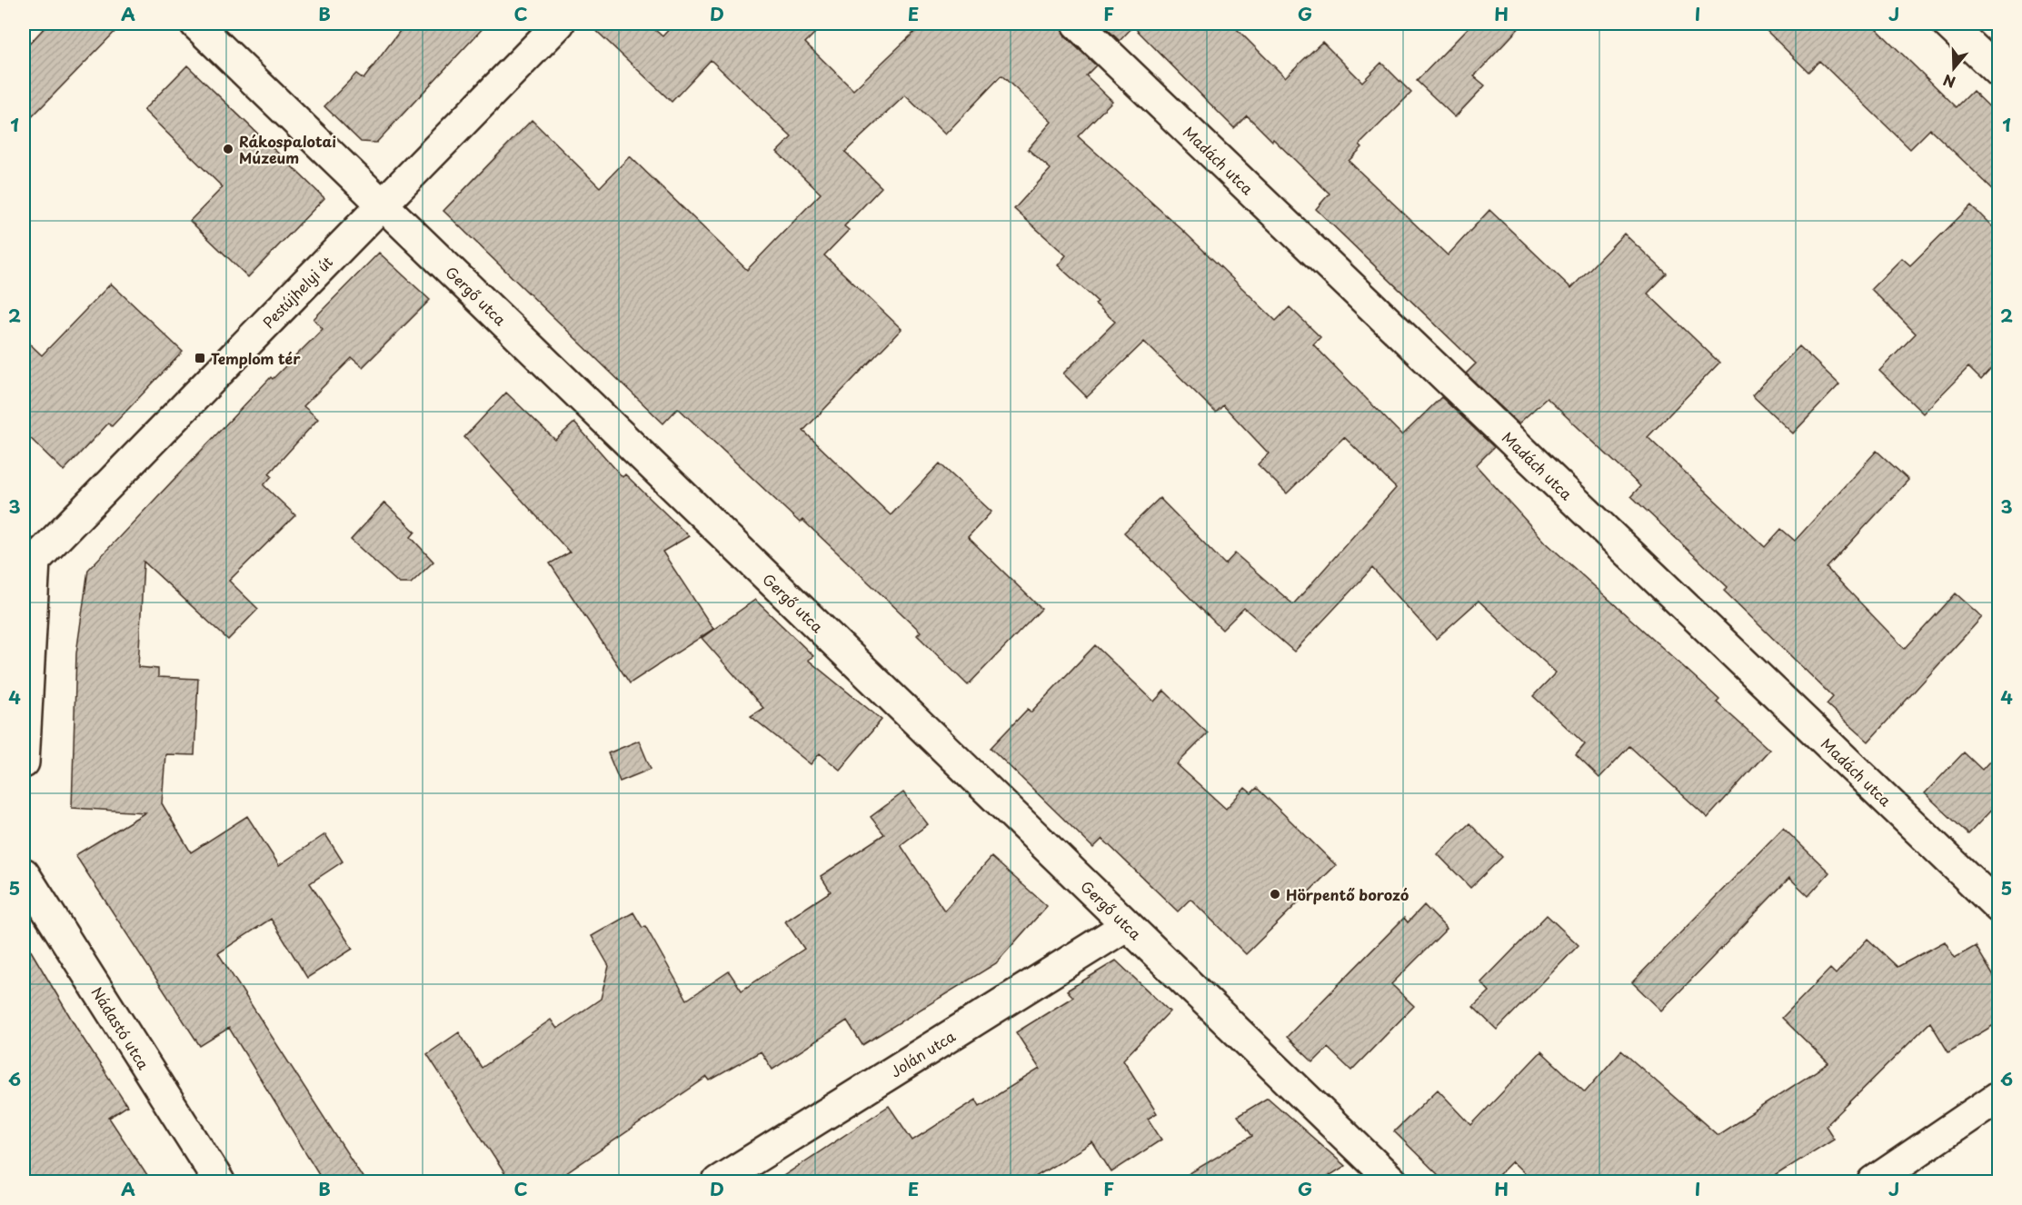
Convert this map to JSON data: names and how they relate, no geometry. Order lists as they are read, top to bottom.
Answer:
{
  "streets": {
    "street": [
      "Madách utca",
      "Pestújhelyi út",
      "Gergő utca",
      "Nádastó utca",
      "Jolán utca"
    ]
  },
  "crossings": [
    ["Pestújhelyi út", "Gergő utca"],
    ["Gergő utca", "Jolán utca"]
  ],
  "places": {
    "other": ["Rákospalotai Múzeum", "Hörpentő borozó"],
    "transit": ["Templom tér"]
  },
  "north": "bottom",
  "grid": {
    "columns": [
      "A",
      "B",
      "C",
      "D",
      "E",
      "F",
      "G",
      "H",
      "I",
      "J"
    ],
    "rows": [
      "1",
      "2",
      "3",
      "4",
      "5",
      "6"
    ]
  }
}
